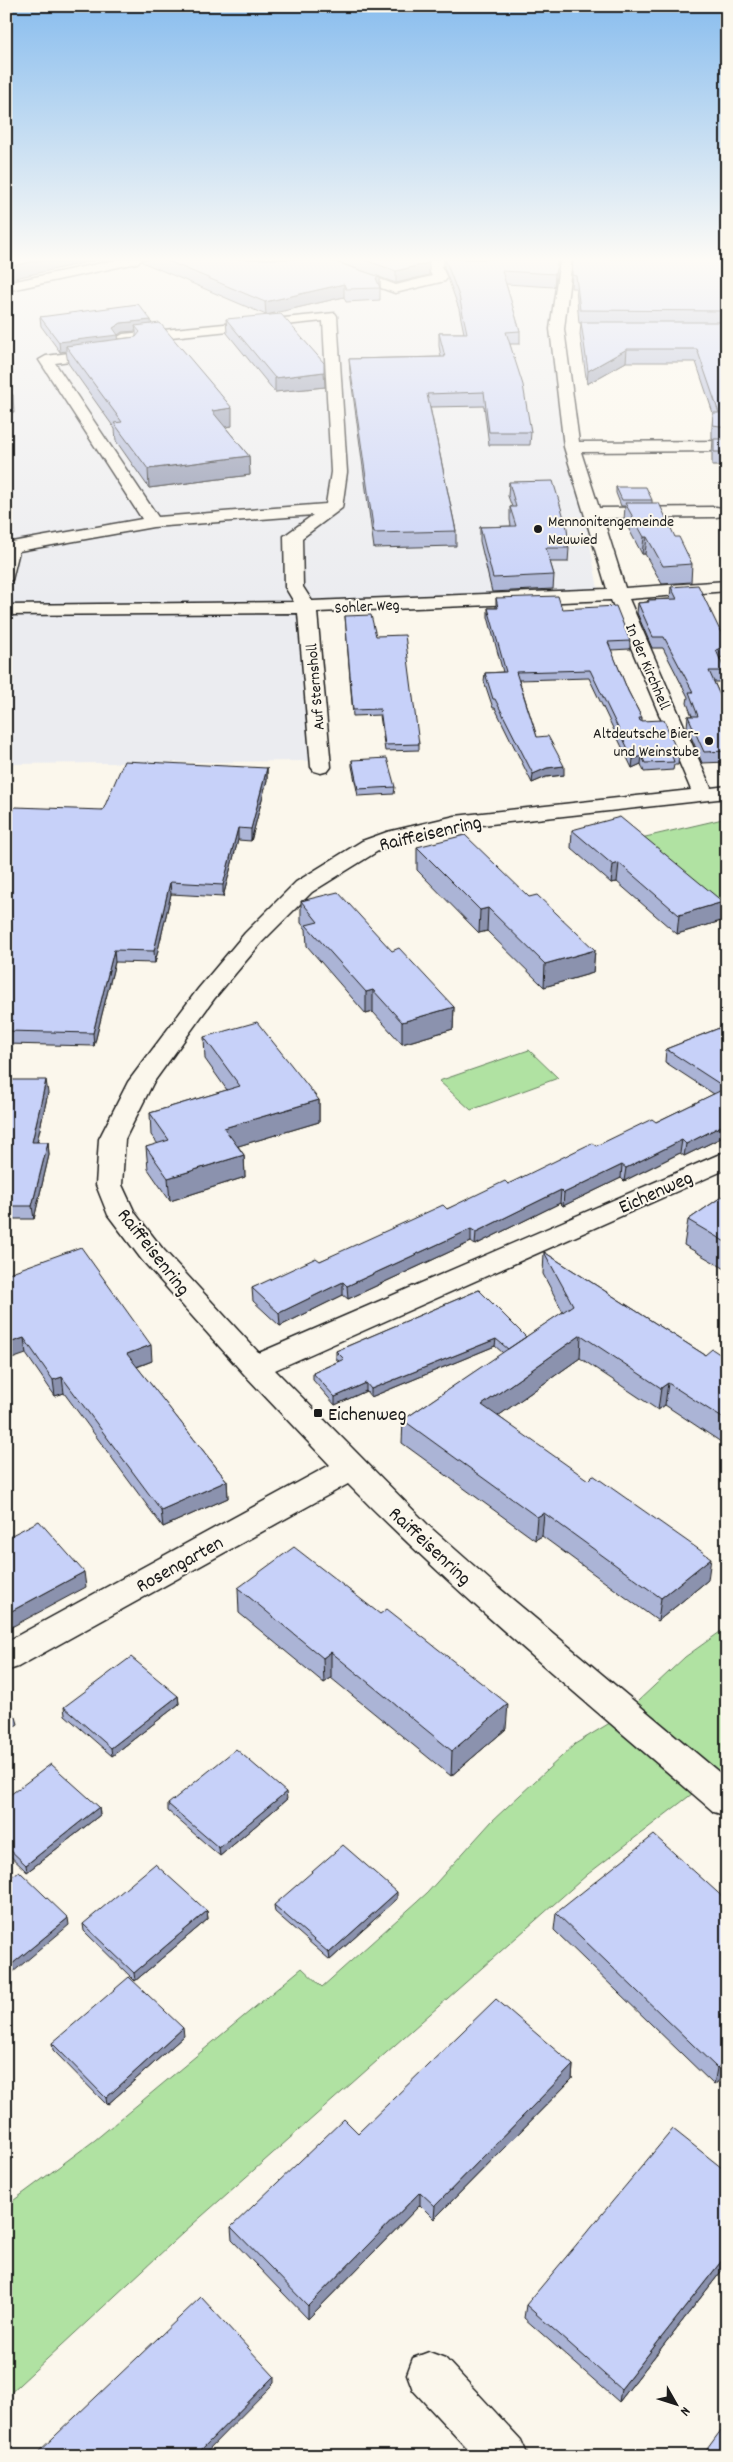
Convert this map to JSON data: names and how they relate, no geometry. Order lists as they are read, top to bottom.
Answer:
{
  "streets": {
    "street": [
      "Sohler Weg",
      "In der Kirchhell",
      "Auf Sternsholl",
      "Raiffeisenring",
      "Eichenweg",
      "Rosengarten"
    ]
  },
  "crossings": [
    ["Sohler Weg", "In der Kirchhell"],
    ["Sohler Weg", "Auf Sternsholl"],
    ["In der Kirchhell", "Raiffeisenring"],
    ["Raiffeisenring", "Eichenweg"],
    ["Raiffeisenring", "Rosengarten"]
  ],
  "places": {
    "other": ["Mennonitengemeinde Neuwied", "Altdeutsche Bier- und Weinstube"],
    "transit": ["Eichenweg"]
  },
  "north": "bottom right"
}
